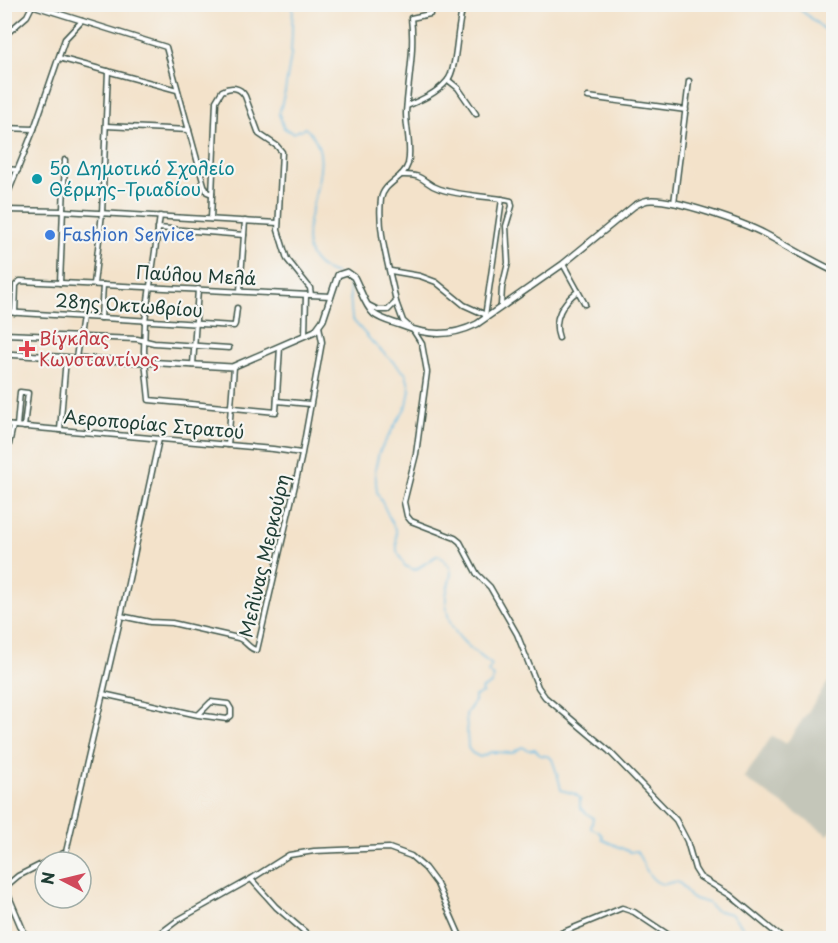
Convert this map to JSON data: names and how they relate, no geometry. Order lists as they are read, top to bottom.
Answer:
{
  "streets": {
    "street": [
      "Παύλου Μελά",
      "28ης Οκτωβρίου",
      "Αεροπορίας Στρατού",
      "Μελίνας Μερκούρη"
    ]
  },
  "crossings": [
    ["Παύλου Μελά", "28ης Οκτωβρίου"],
    ["Αεροπορίας Στρατού", "Μελίνας Μερκούρη"]
  ],
  "places": {
    "other": ["5ο Δημοτικό Σχολείο Θέρμης–Τριαδίου", "Fashion Service"],
    "health": ["Βίγκλας Κωνσταντίνος"]
  },
  "north": "left"
}
